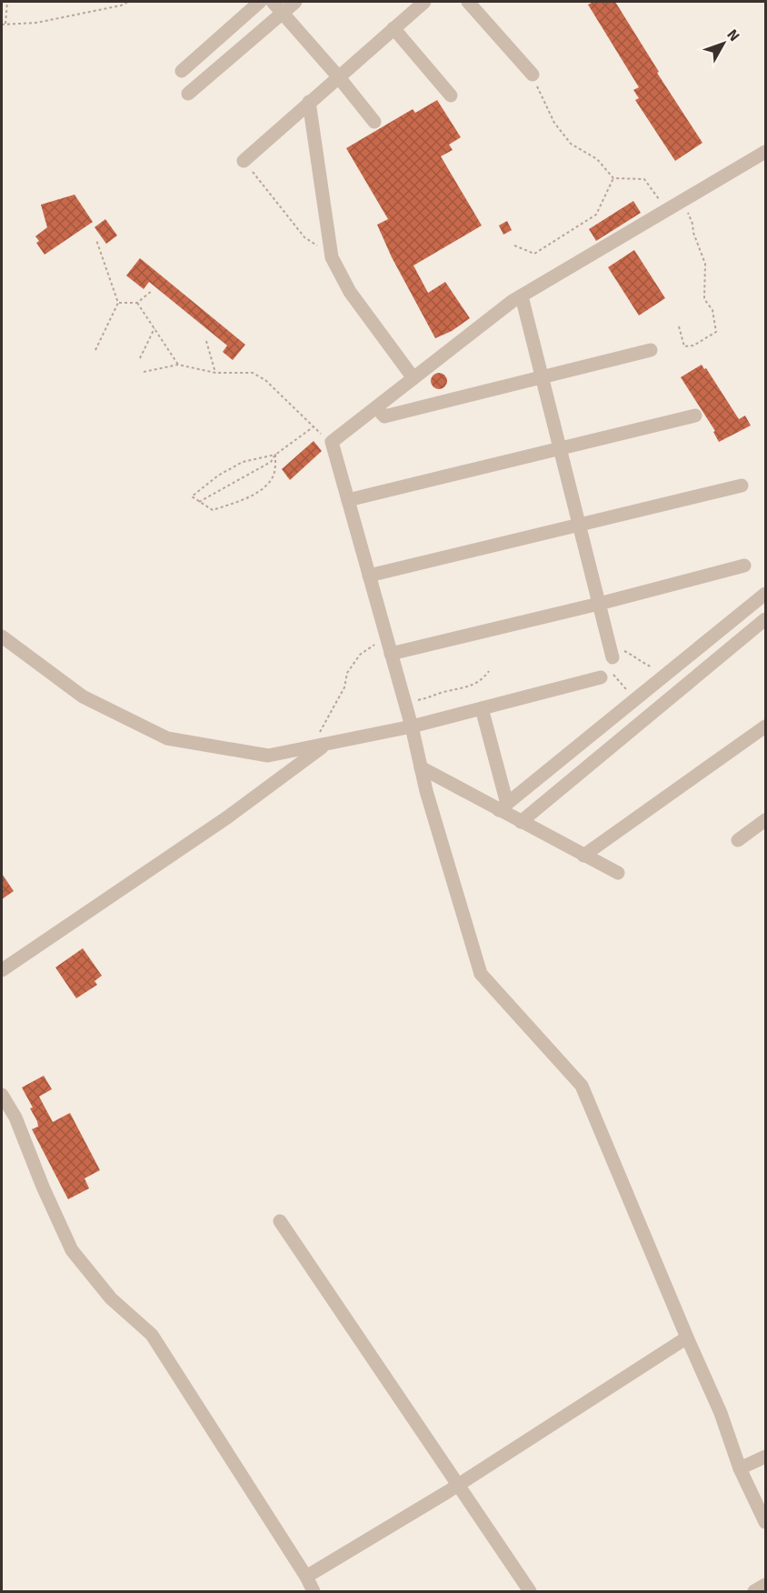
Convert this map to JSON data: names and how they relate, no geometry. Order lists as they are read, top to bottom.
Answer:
{
  "north": "top right"
}
